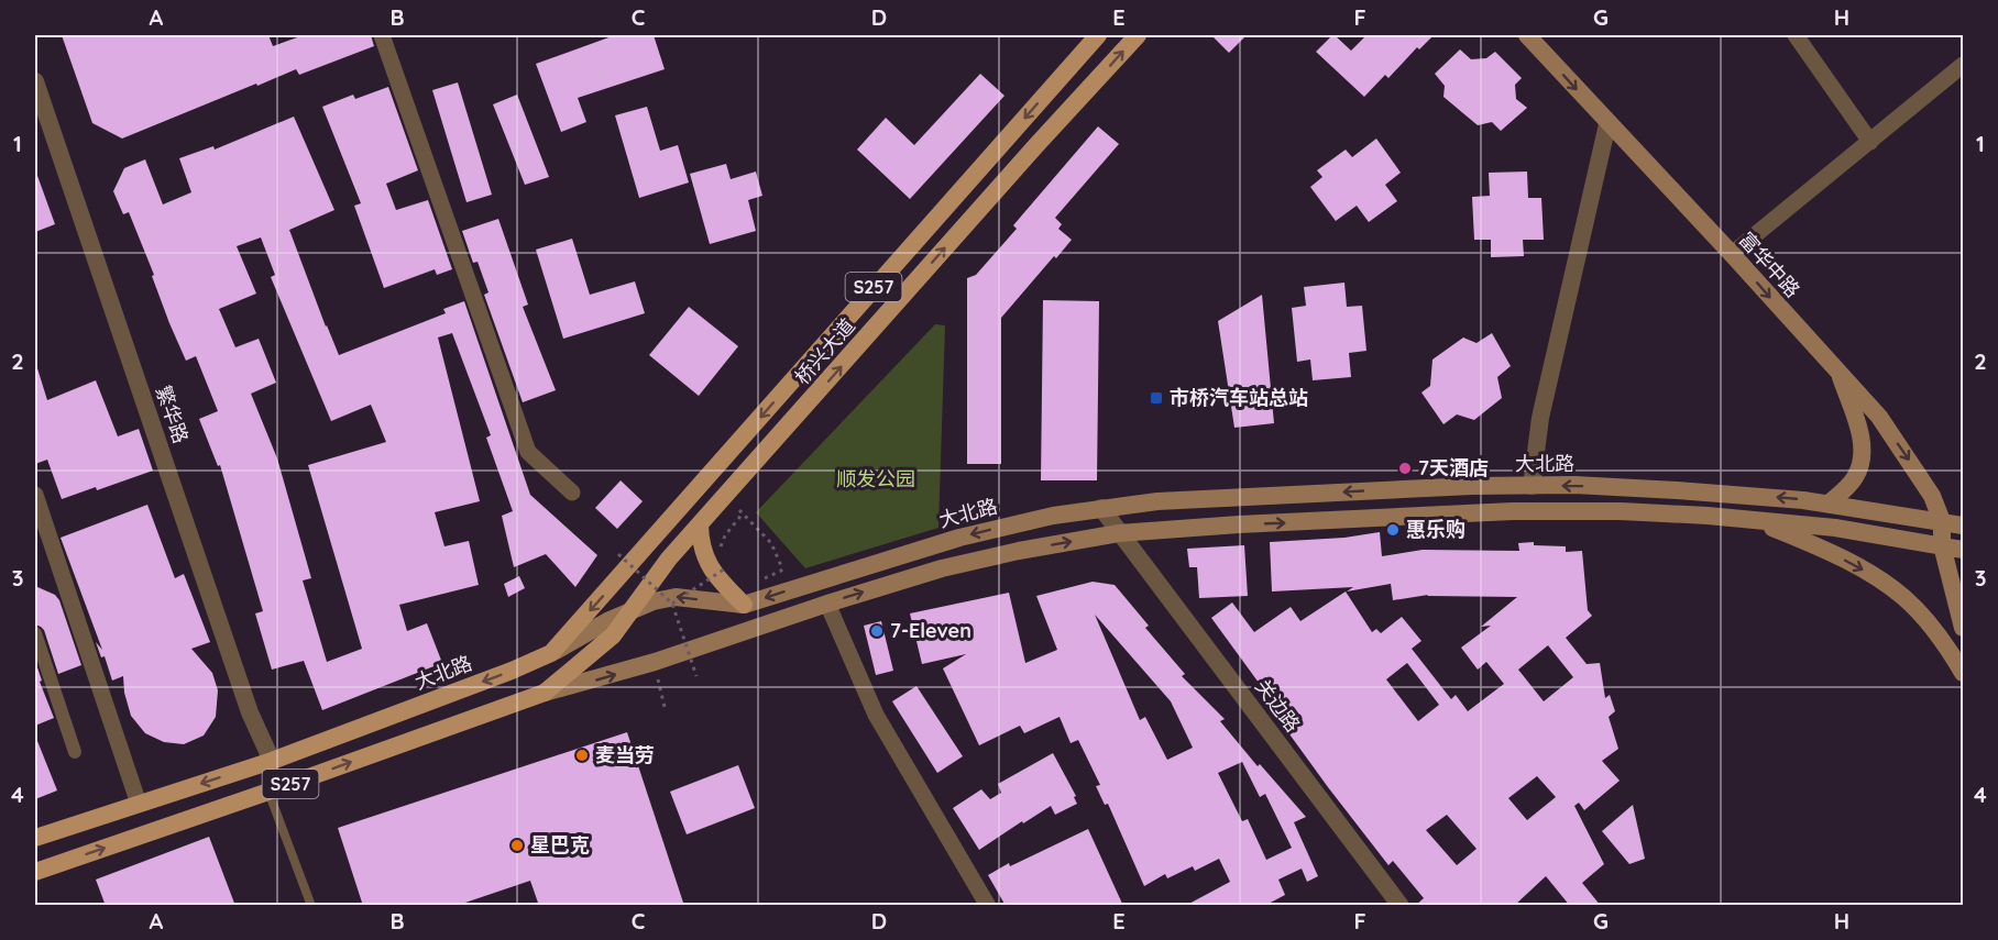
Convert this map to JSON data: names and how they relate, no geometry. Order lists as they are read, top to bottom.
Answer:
{
  "streets": {
    "main road": [
      "富华中路",
      "S257",
      "桥兴大道",
      "大北路"
    ],
    "street": ["繁华路", "关边路"]
  },
  "crossings": [
    ["富华中路", "大北路"],
    ["S257", "桥兴大道"],
    ["桥兴大道", "大北路"],
    ["繁华路", "大北路"],
    ["大北路", "关边路"]
  ],
  "one_way": ["富华中路"],
  "parks": ["顺发公园"],
  "places": {
    "transit": ["市桥汽车站总站"],
    "other": [
      "7天酒店",
      "惠乐购",
      "7-Eleven",
      "麦当劳",
      "星巴克"
    ]
  },
  "grid": {
    "columns": [
      "A",
      "B",
      "C",
      "D",
      "E",
      "F",
      "G",
      "H"
    ],
    "rows": [
      "1",
      "2",
      "3",
      "4"
    ]
  }
}
